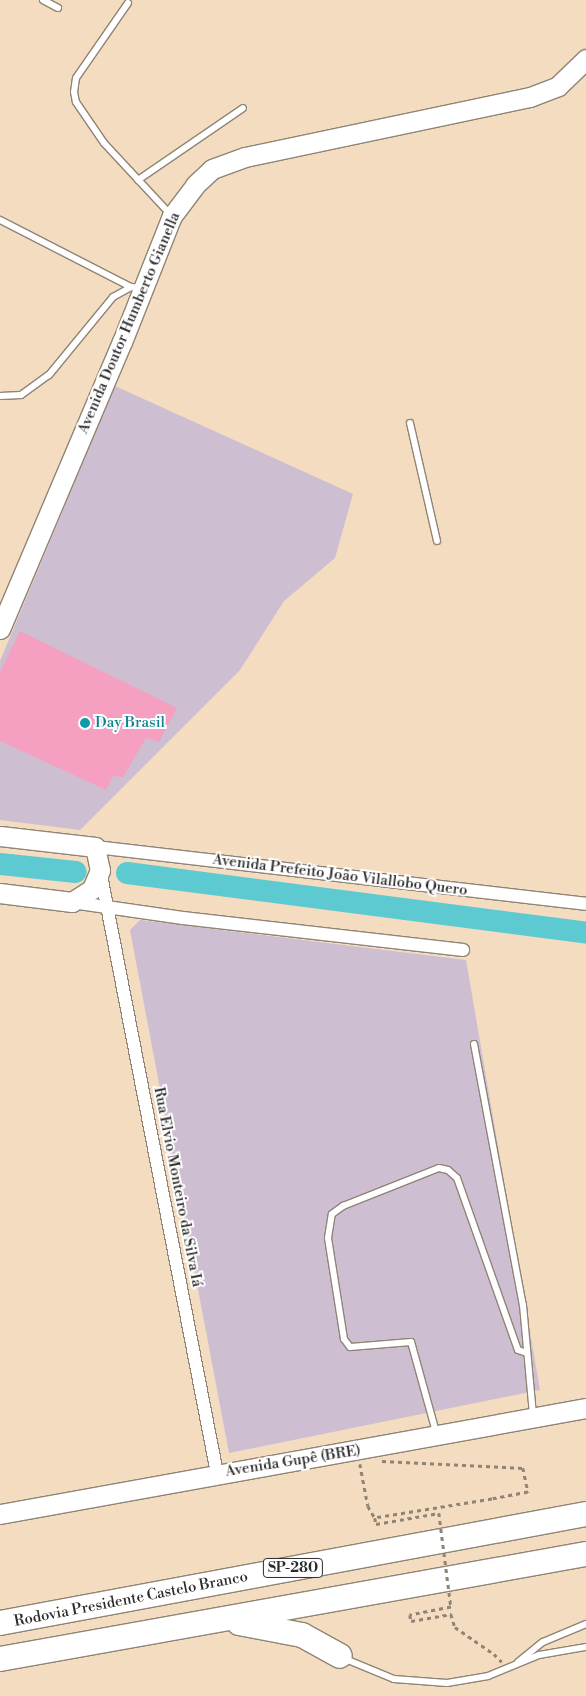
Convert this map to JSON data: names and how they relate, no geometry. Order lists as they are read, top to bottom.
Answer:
{
  "streets": {
    "highway": ["SP-280", "Rodovia Presidente Castelo Branco"],
    "main road": ["Avenida Doutor Humberto Gianella", "Avenida Prefeito João Vilallobo Quero", "Avenida Gupê (BRE)"],
    "street": ["Rua Elvio Monteiro da Silva Iá"]
  },
  "crossings": [
    ["Rua Elvio Monteiro da Silva Iá", "Avenida Gupê (BRE)"]
  ],
  "places": ["Day Brasil"]
}
